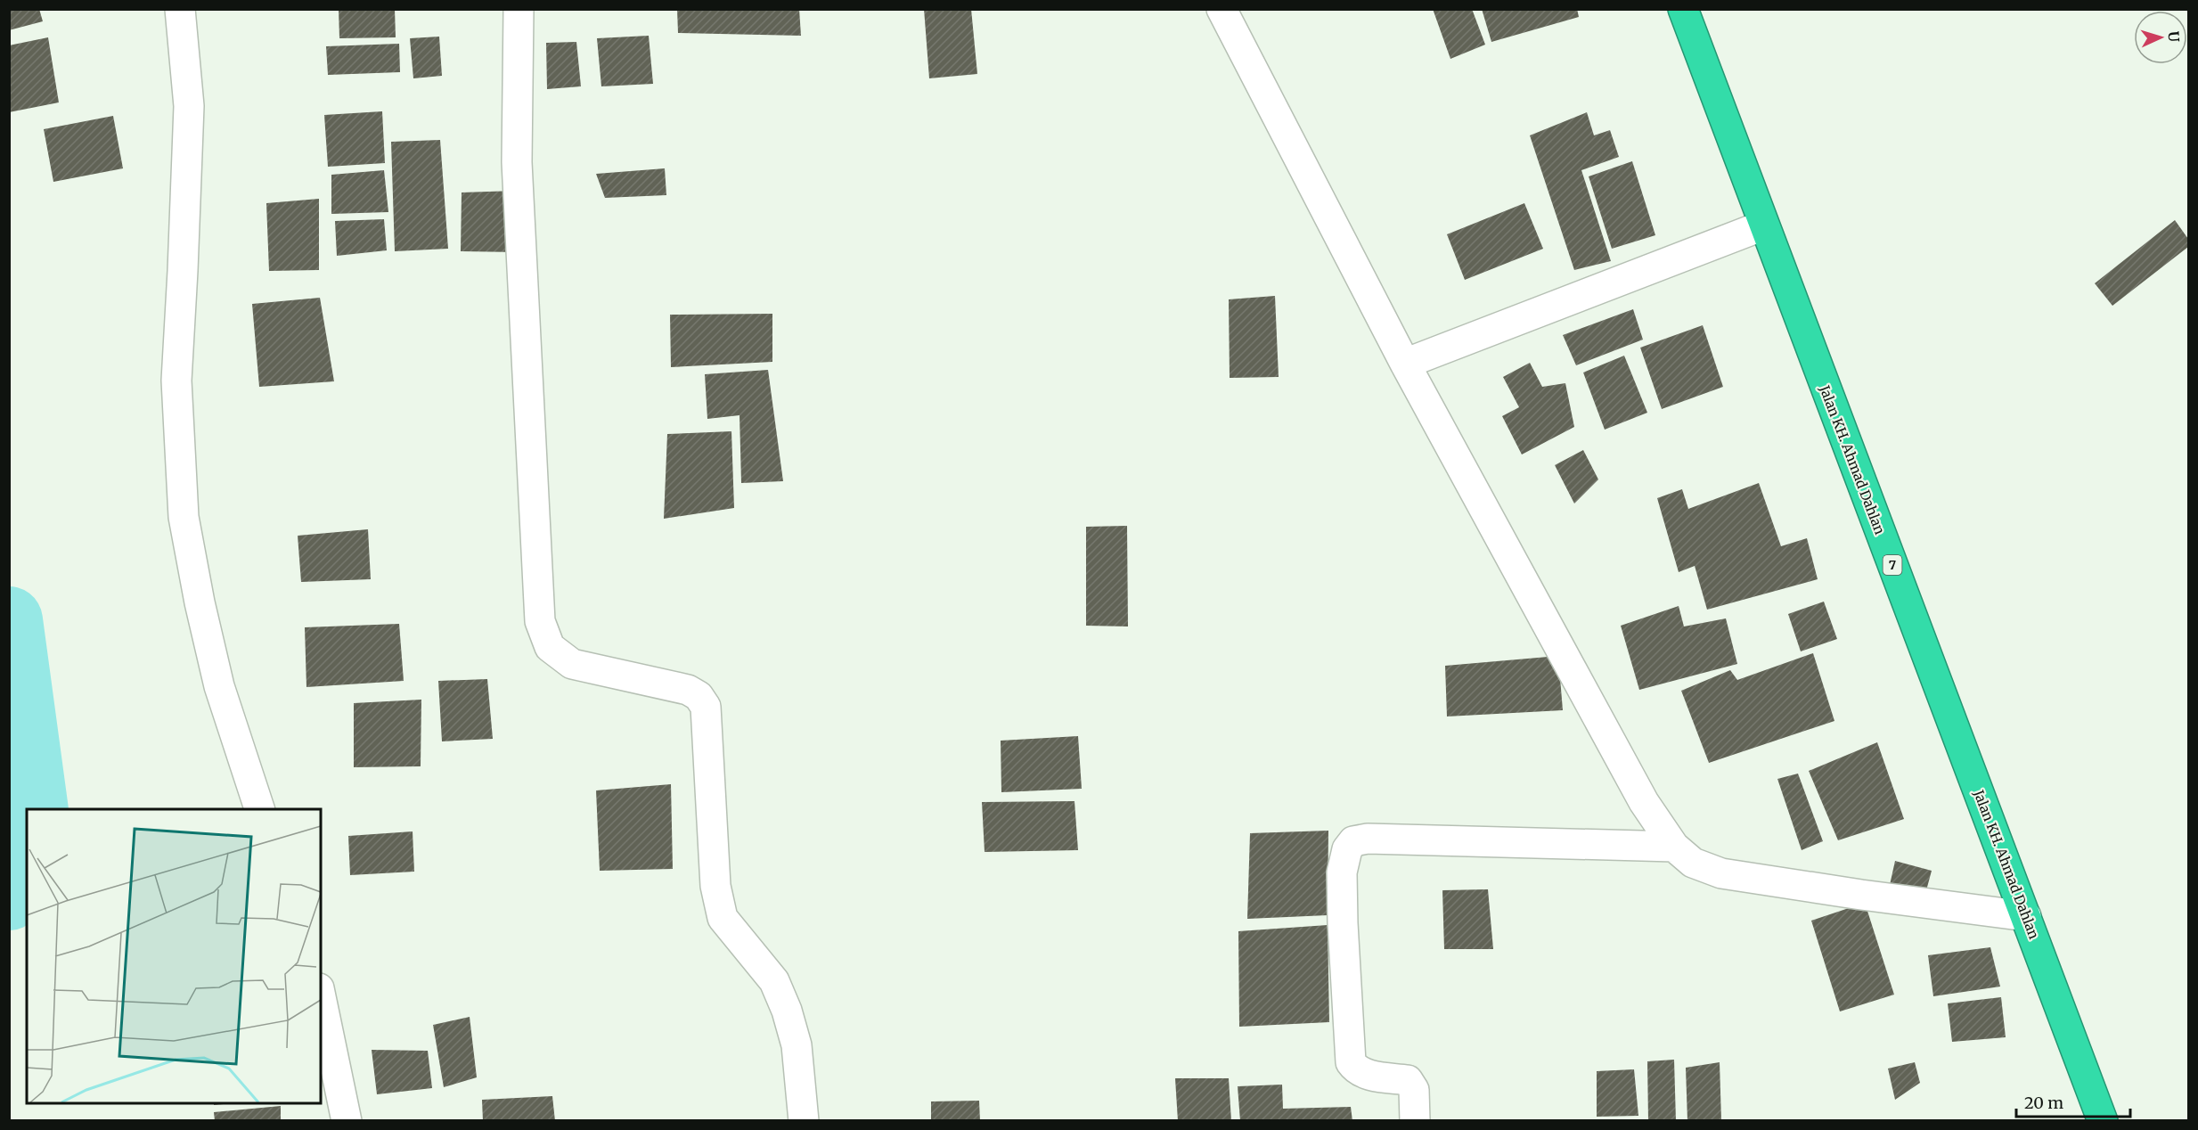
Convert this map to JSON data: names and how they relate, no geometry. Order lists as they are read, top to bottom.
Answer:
{
  "streets": {
    "highway": ["Jalan KH. Ahmad Dahlan", "7"]
  },
  "scale_bar": "20 m",
  "north": "right"
}
